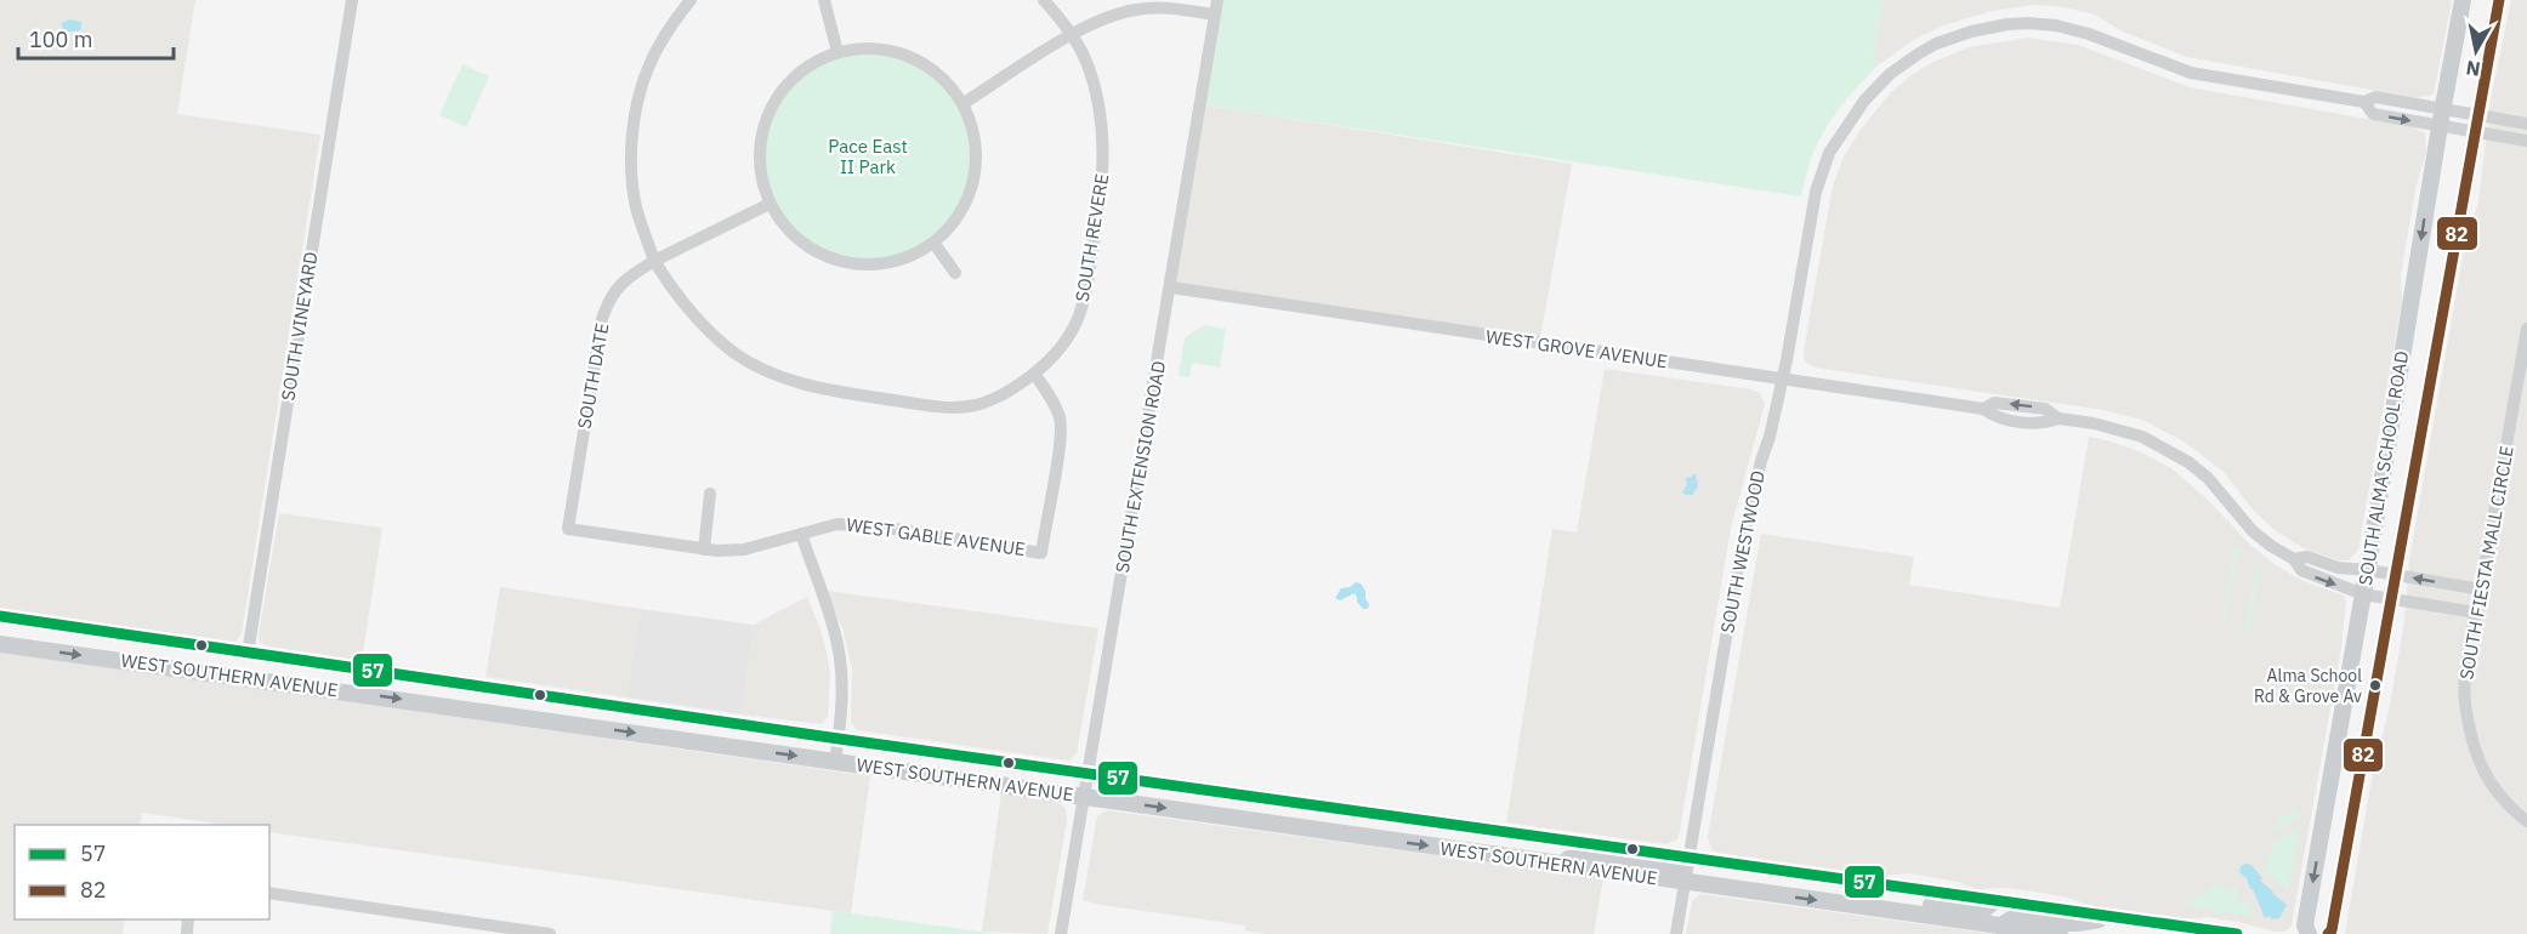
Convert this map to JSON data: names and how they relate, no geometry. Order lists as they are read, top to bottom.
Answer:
{
  "streets": {
    "main road": ["SOUTH ALMA SCHOOL ROAD", "WEST SOUTHERN AVENUE"],
    "street": [
      "SOUTH REVERE",
      "SOUTH VINEYARD",
      "WEST GROVE AVENUE",
      "SOUTH DATE",
      "SOUTH EXTENSION ROAD",
      "WEST GABLE AVENUE",
      "SOUTH WESTWOOD",
      "SOUTH FIESTA MALL CIRCLE"
    ]
  },
  "crossings": [
    ["SOUTH REVERE", "SOUTH DATE"],
    ["SOUTH REVERE", "WEST GABLE AVENUE"],
    ["SOUTH VINEYARD", "WEST SOUTHERN AVENUE"],
    ["WEST GROVE AVENUE", "SOUTH EXTENSION ROAD"],
    ["WEST GROVE AVENUE", "SOUTH ALMA SCHOOL ROAD"],
    ["WEST GROVE AVENUE", "SOUTH WESTWOOD"],
    ["WEST GROVE AVENUE", "SOUTH FIESTA MALL CIRCLE"],
    ["SOUTH DATE", "WEST GABLE AVENUE"],
    ["SOUTH EXTENSION ROAD", "WEST SOUTHERN AVENUE"],
    ["SOUTH WESTWOOD", "WEST SOUTHERN AVENUE"]
  ],
  "parks": ["Pace East II Park"],
  "places": ["Alma School Rd & Grove Av"],
  "lines": ["transit line 82", "transit line 57"],
  "legend": ["57", "82"],
  "scale_bar": "100 m",
  "north": "bottom"
}
